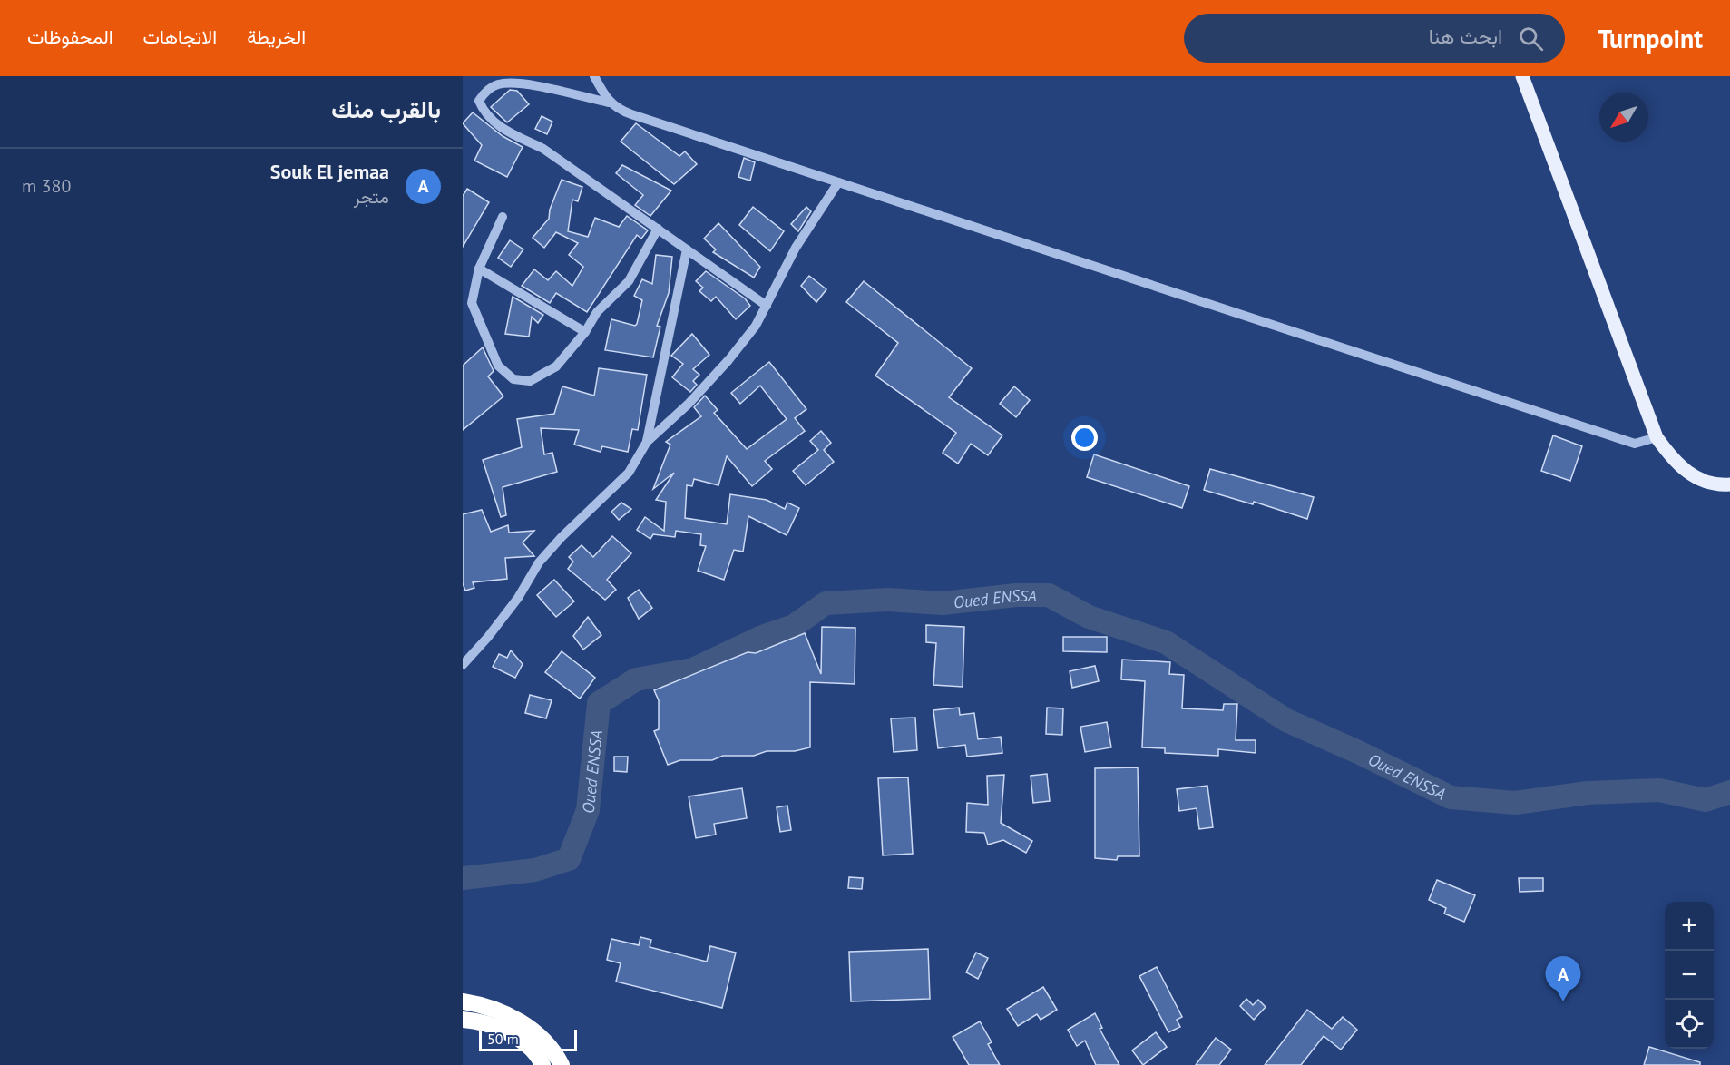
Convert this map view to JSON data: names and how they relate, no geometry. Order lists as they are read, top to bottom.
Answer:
{
  "water": ["Oued ENSSA"],
  "scale_bar": "50 m",
  "north": "bottom left",
  "page": {
    "header": "Turnpoint",
    "search": "ابحث هنا",
    "nav": ["الخريطة", "الاتجاهات", "المحفوظات"],
    "heading": "بالقرب منك",
    "list": [
      {
        "mark": "A",
        "name": "Souk El jemaa",
        "note": "متجر",
        "value": "380 m"
      }
    ],
    "map_buttons": ["+", "−"],
    "pins": "A",
    "scale": "50 m"
  }
}
